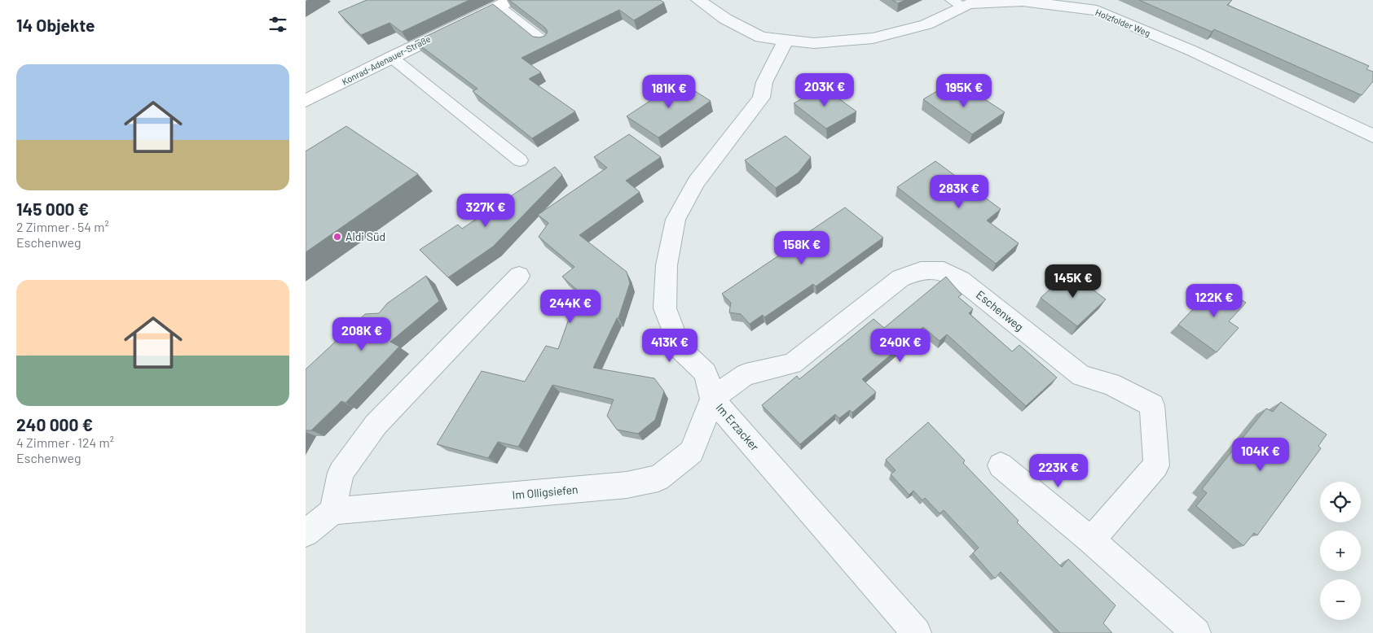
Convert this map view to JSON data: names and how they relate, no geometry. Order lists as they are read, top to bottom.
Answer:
{
  "streets": {
    "main road": ["Konrad-Adenauer-Straße"],
    "street": [
      "Holzfolder Weg",
      "Eschenweg",
      "Im Erzacker",
      "Im Olligsiefen"
    ]
  },
  "crossings": [
    ["Holzfolder Weg", "Im Erzacker"],
    ["Eschenweg", "Im Erzacker"],
    ["Eschenweg", "Im Olligsiefen"],
    ["Im Erzacker", "Im Olligsiefen"]
  ],
  "places": ["Aldi Süd"],
  "page": {
    "heading": "14 Objekte",
    "list": [
      {
        "name": "145 000 €",
        "note": "2 Zimmer · 54 m² · Eschenweg"
      },
      {
        "name": "240 000 €",
        "note": "4 Zimmer · 124 m² · Eschenweg"
      }
    ],
    "price": [
      "203K €",
      "195K €",
      "181K €",
      "283K €",
      "327K €",
      "158K €",
      "145K €",
      "122K €",
      "244K €",
      "208K €",
      "413K €",
      "240K €",
      "104K €",
      "223K €"
    ],
    "map_buttons": ["+", "−"]
  }
}
